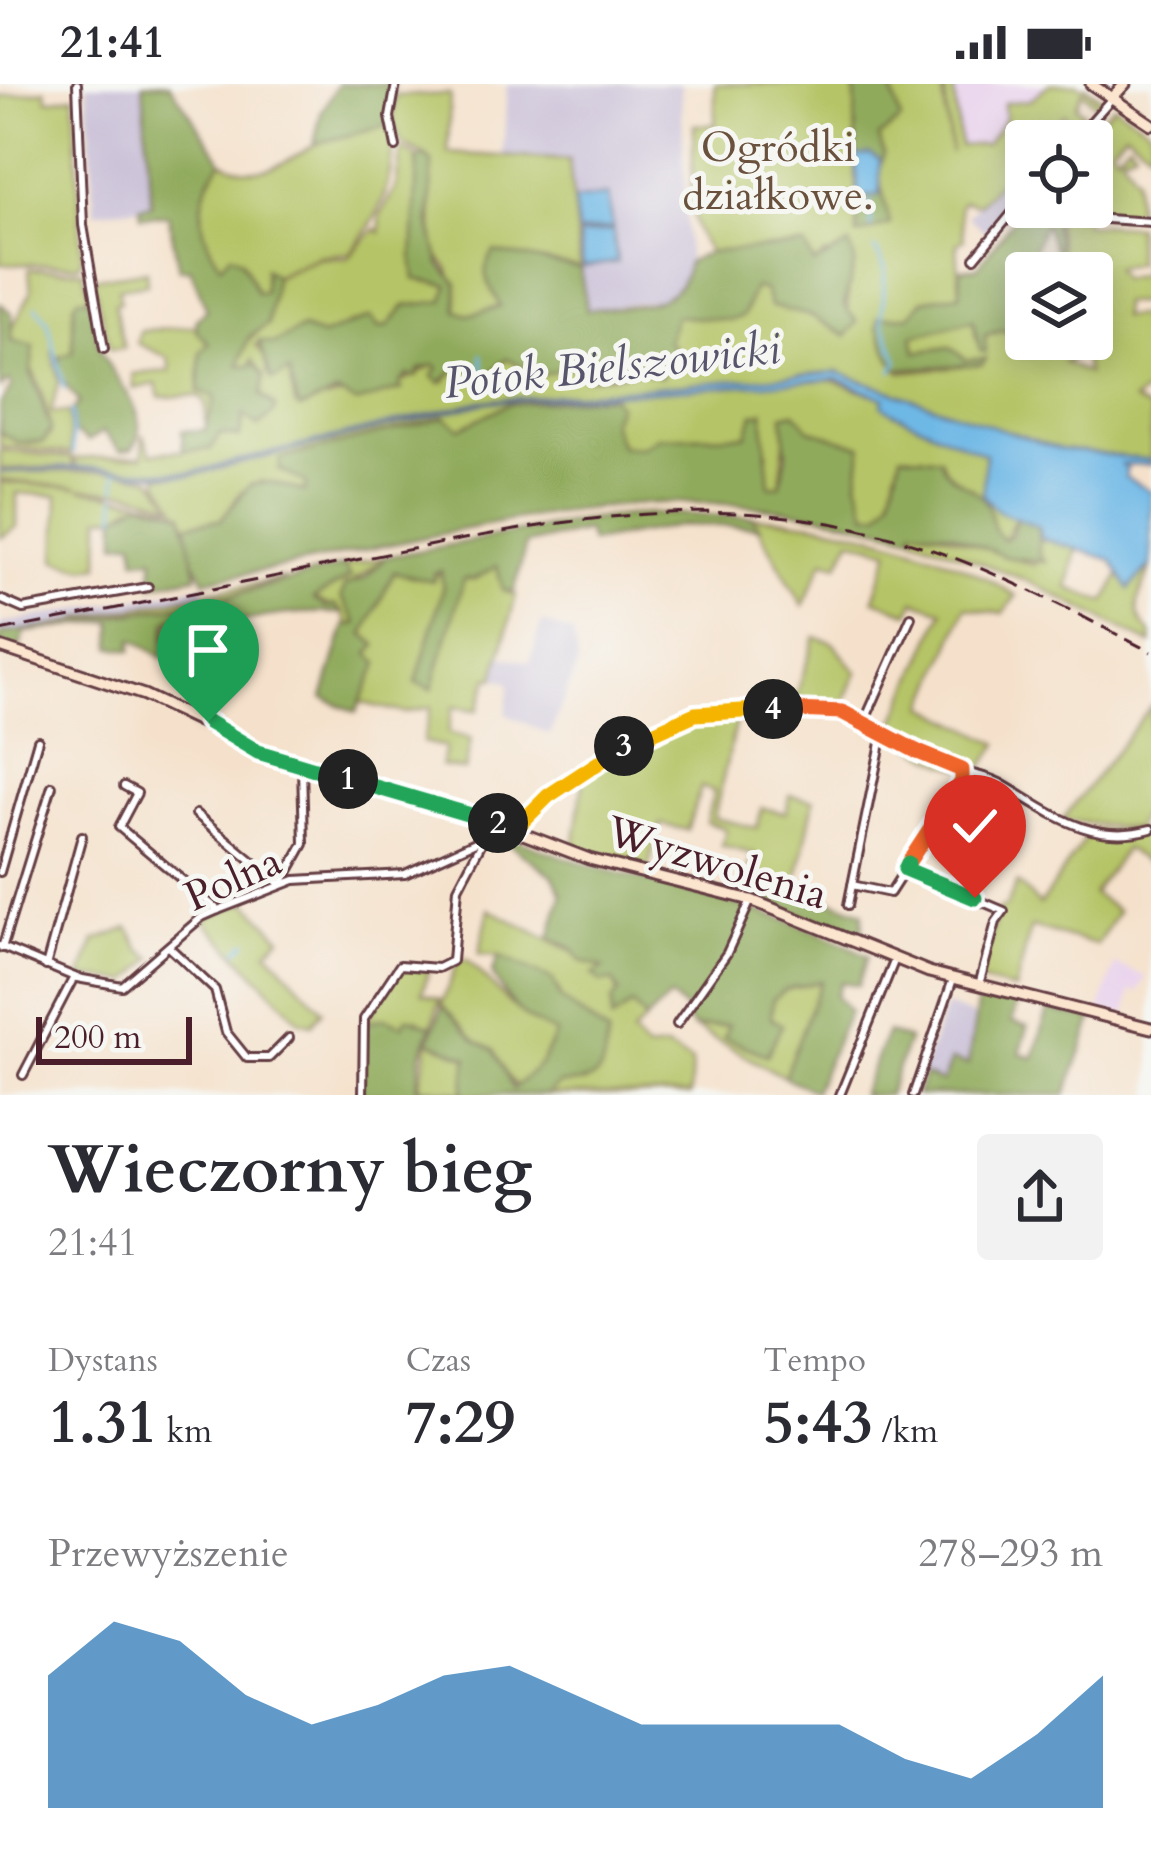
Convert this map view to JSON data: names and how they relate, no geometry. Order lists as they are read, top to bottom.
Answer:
{
  "streets": {
    "street": ["Wyzwolenia", "Polna"]
  },
  "crossings": [
    ["Wyzwolenia", "Polna"]
  ],
  "water": ["Potok Bielszowicki"],
  "parks": ["Ogródki działkowe."],
  "scale_bar": "200 m",
  "page": {
    "status": "21:41",
    "pins": [
      "4",
      "3",
      "1",
      "2"
    ],
    "scale": "200 m",
    "heading": ["Wieczorny bieg", "21:41"],
    "stats": [
      ["Dystans", "1.31 km"],
      ["Czas", "7:29"],
      ["Tempo", "5:43 /km"]
    ],
    "chart": ["Przewyższenie", "278–293 m"]
  }
}
